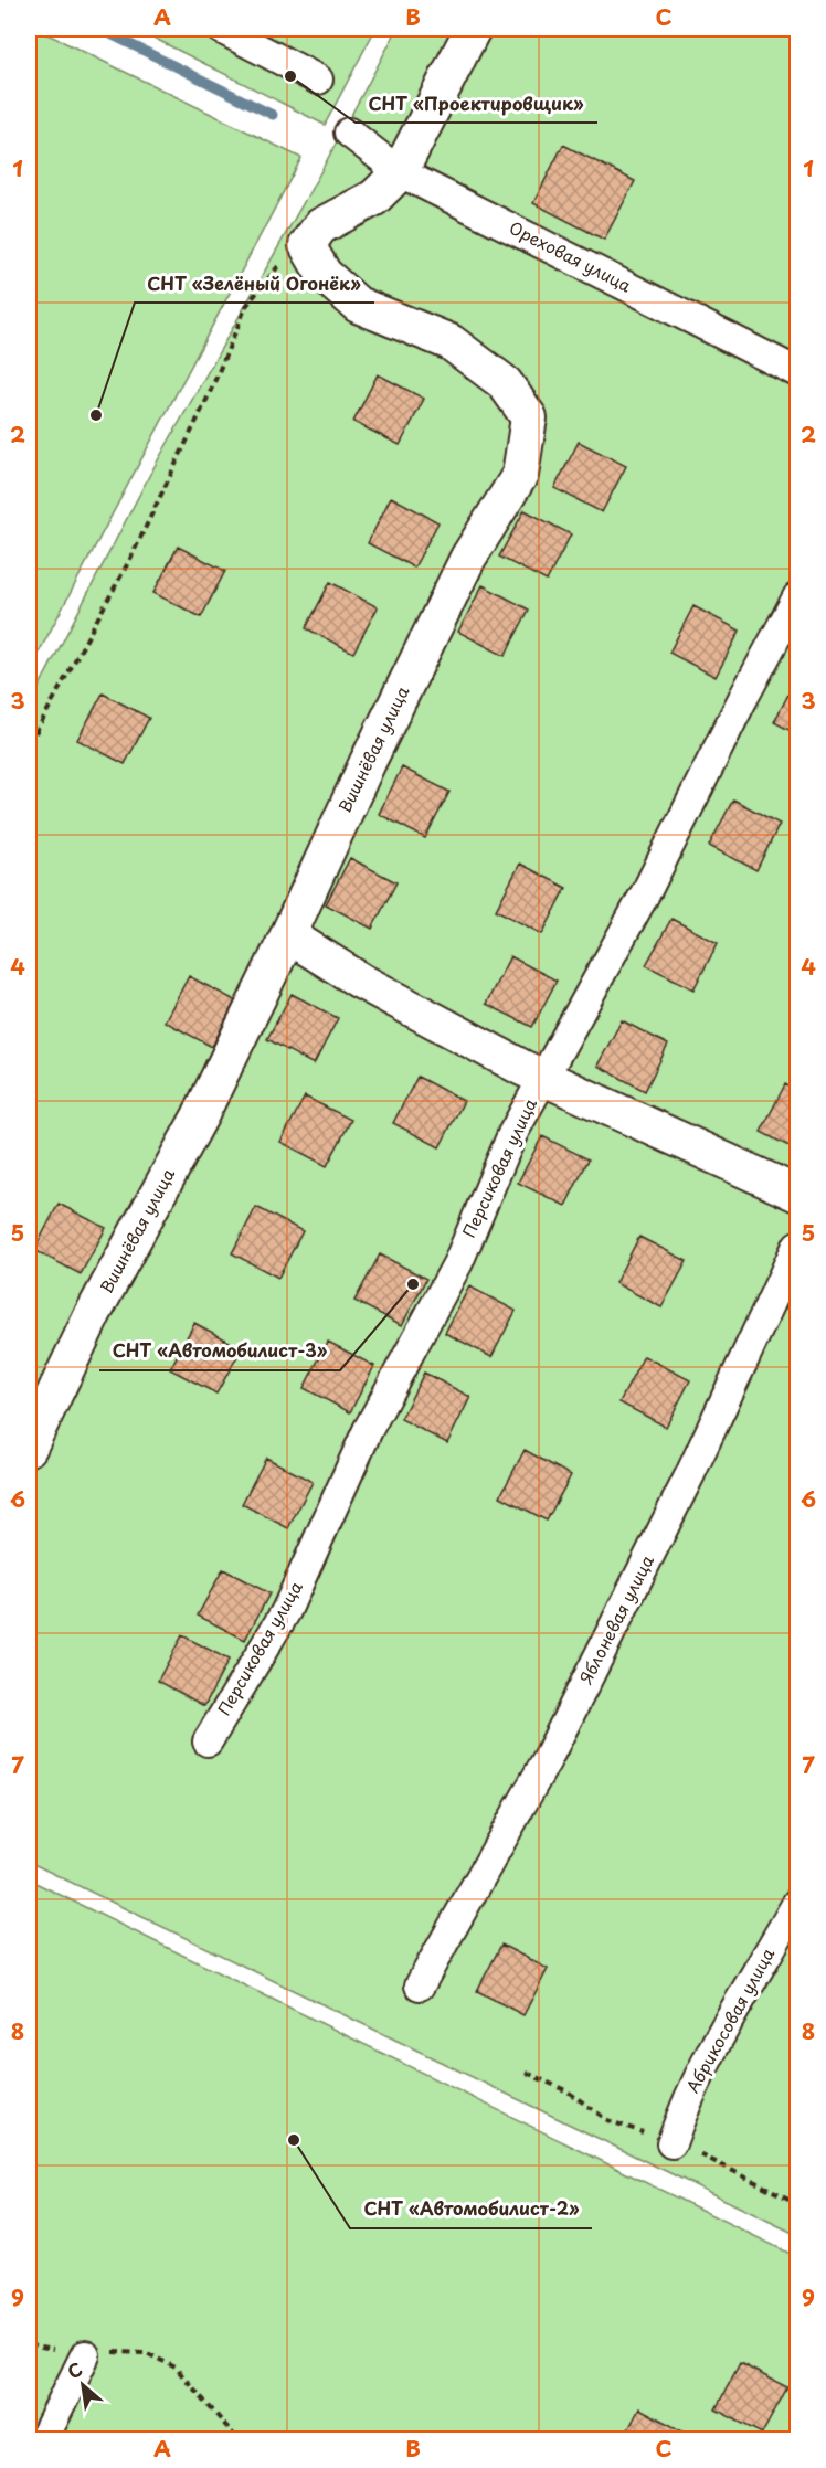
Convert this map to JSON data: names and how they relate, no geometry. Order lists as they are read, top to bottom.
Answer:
{
  "streets": {
    "street": [
      "Ореховая улица",
      "Вишнёвая улица",
      "Персиковая улица",
      "Яблоневая улица",
      "Абрикосовая улица"
    ]
  },
  "places": [
    "СНТ «Проектировщик»",
    "СНТ «Зелёный Огонёк»",
    "СНТ «Автомобилист-3»",
    "СНТ «Автомобилист-2»"
  ],
  "north": "top left",
  "grid": {
    "columns": ["A", "B", "C"],
    "rows": [
      "1",
      "2",
      "3",
      "4",
      "5",
      "6",
      "7",
      "8",
      "9"
    ]
  }
}
